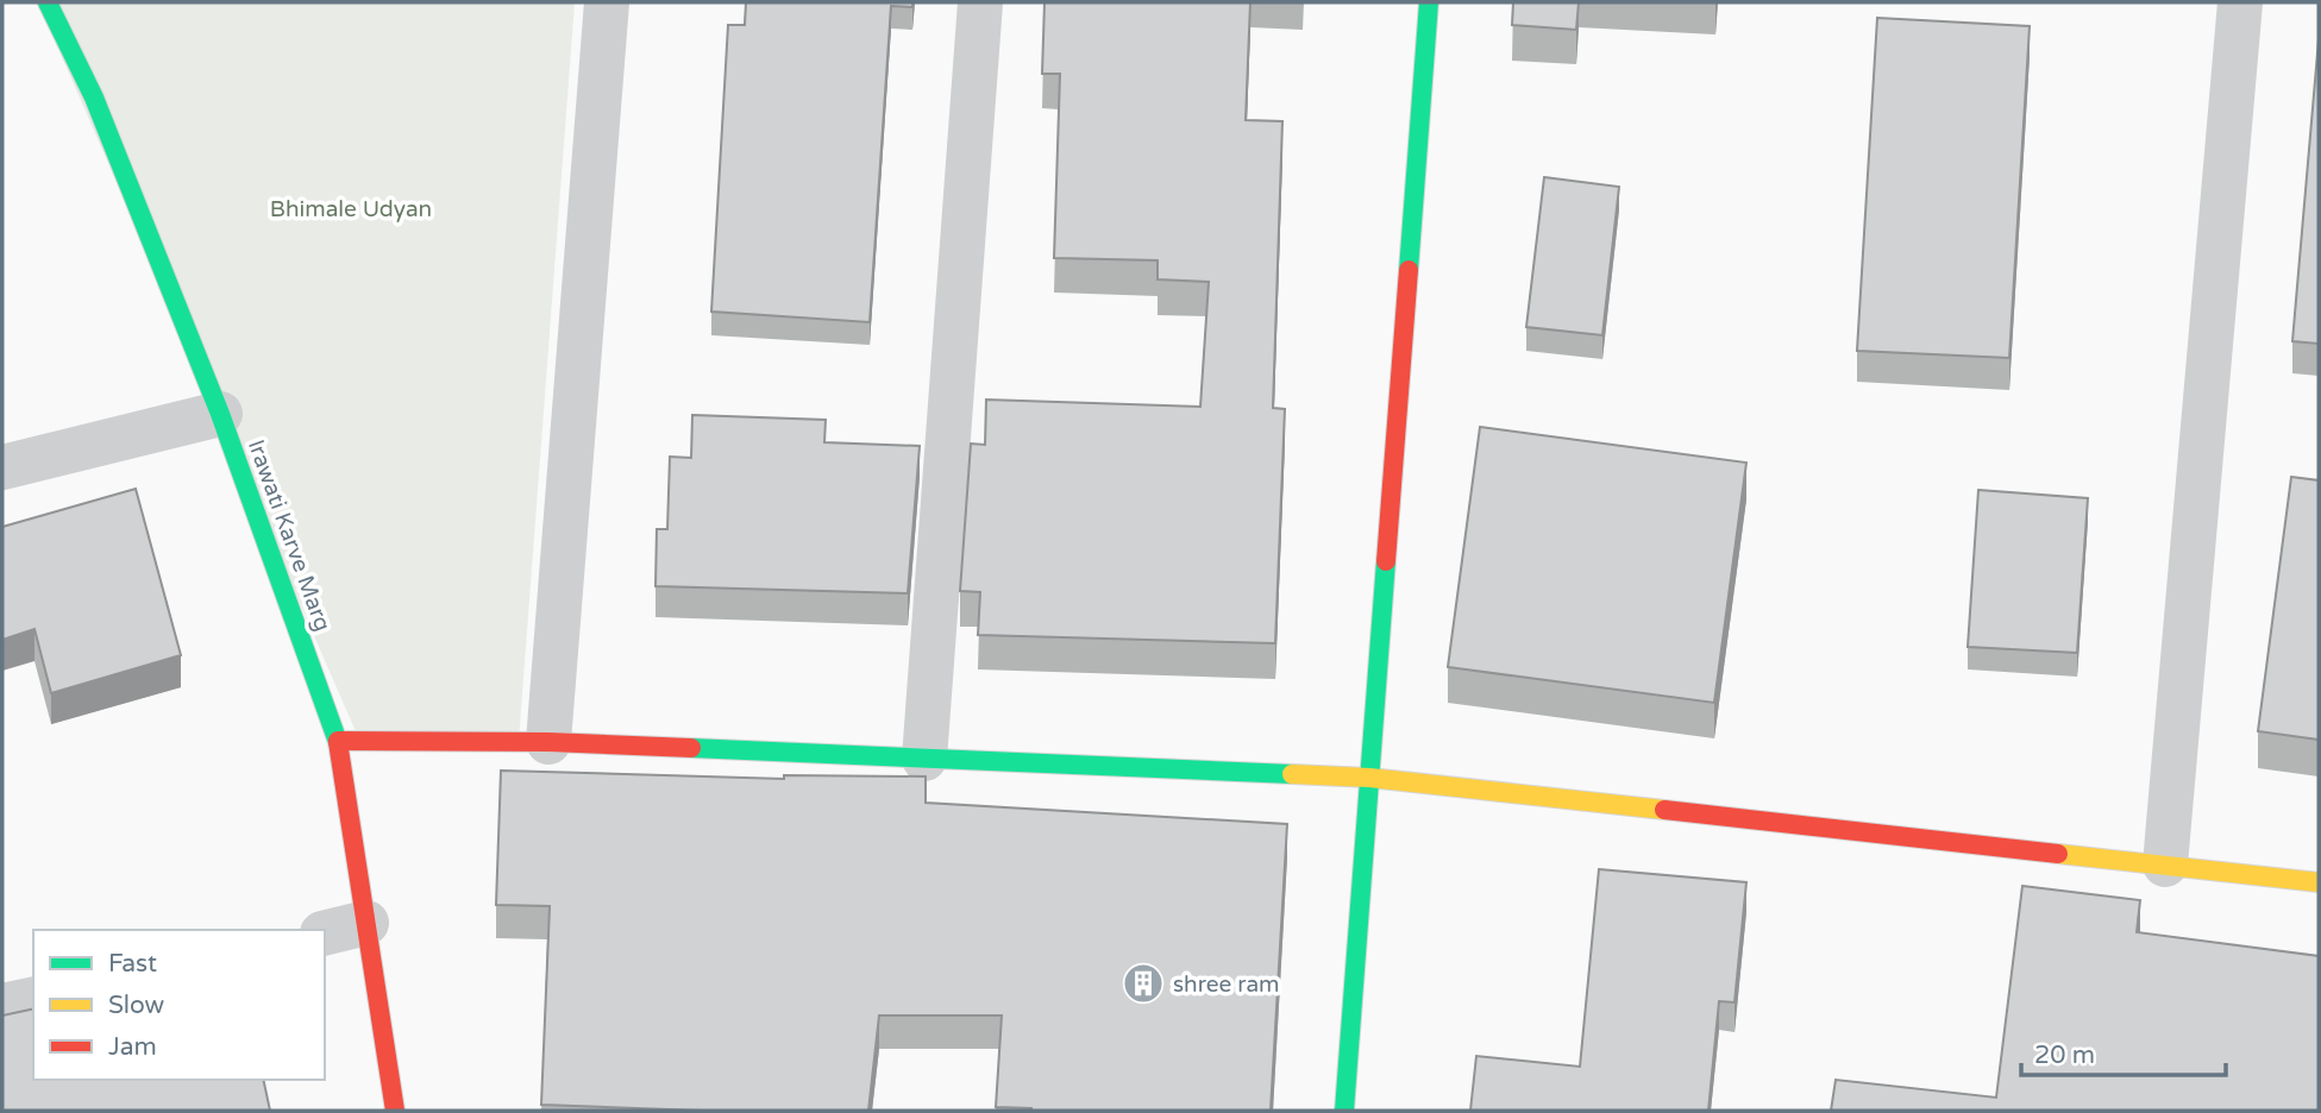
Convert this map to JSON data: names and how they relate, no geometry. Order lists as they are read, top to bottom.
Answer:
{
  "streets": {
    "street": ["Irawati Karve Marg"]
  },
  "parks": ["Bhimale Udyan"],
  "places": {
    "building": ["shree ram"]
  },
  "legend": ["Fast", "Slow", "Jam"],
  "scale_bar": "20 m"
}
